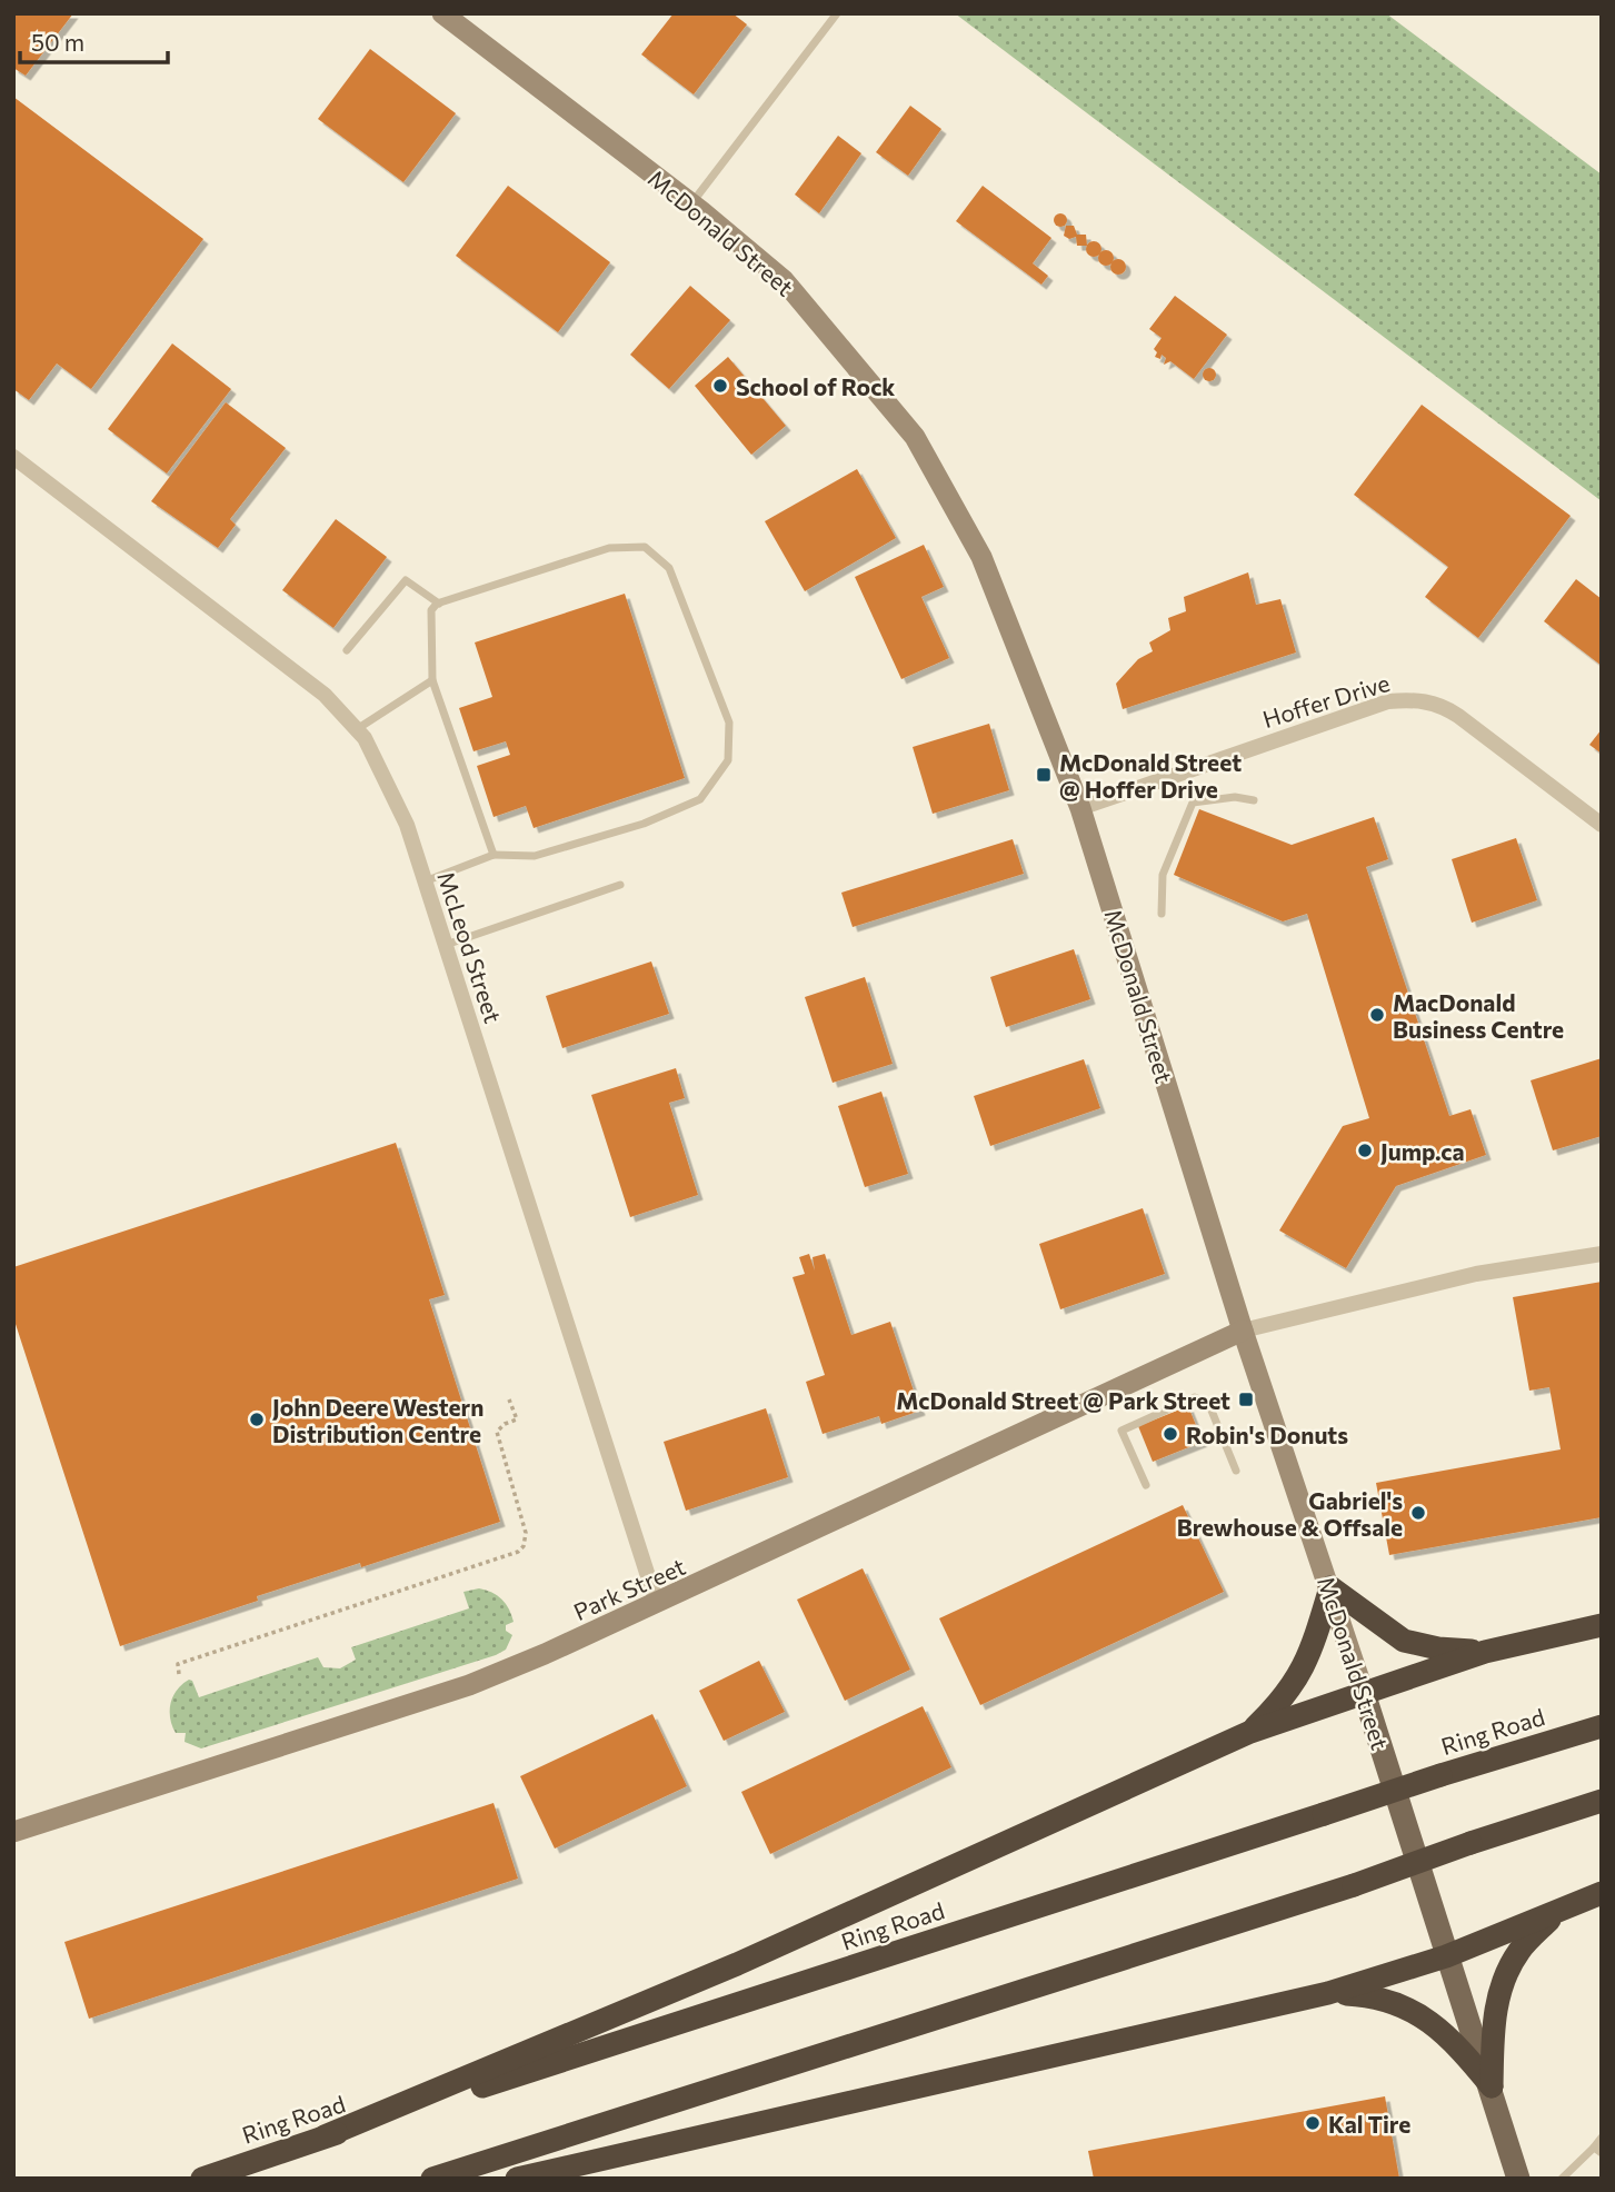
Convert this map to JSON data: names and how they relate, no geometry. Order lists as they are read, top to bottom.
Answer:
{
  "streets": {
    "highway": ["Ring Road"],
    "main road": ["McDonald Street", "Park Street"],
    "street": ["Hoffer Drive", "McLeod Street"]
  },
  "crossings": [
    ["McDonald Street", "Hoffer Drive"],
    ["McDonald Street", "Park Street"],
    ["McLeod Street", "Park Street"]
  ],
  "places": {
    "other": [
      "School of Rock",
      "MacDonald Business Centre",
      "Jump.ca",
      "John Deere Western Distribution Centre",
      "Robin's Donuts",
      "Gabriel's Brewhouse & Offsale",
      "Kal Tire"
    ],
    "transit": ["McDonald Street @ Hoffer Drive", "McDonald Street @ Park Street"]
  },
  "scale_bar": "50 m"
}
